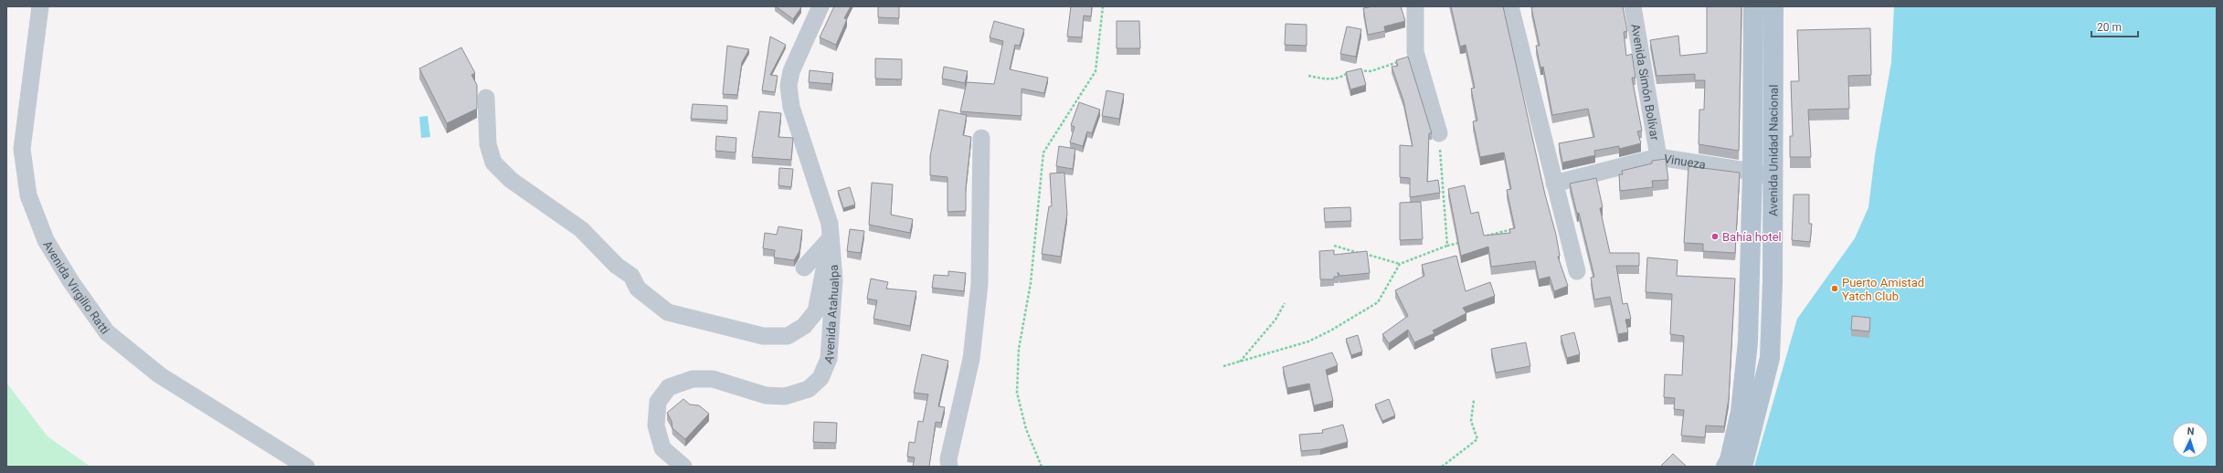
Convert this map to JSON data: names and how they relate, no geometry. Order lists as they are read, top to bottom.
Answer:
{
  "streets": {
    "main road": ["Avenida Unidad Nacional"],
    "street": [
      "Avenida Simón Bolívar",
      "Vinueza",
      "Avenida Virgilio Ratti",
      "Avenida Atahualpa"
    ]
  },
  "crossings": [
    ["Avenida Simón Bolívar", "Vinueza"],
    ["Avenida Unidad Nacional", "Vinueza"]
  ],
  "places": ["Bahía hotel", "Puerto Amistad Yatch Club"],
  "scale_bar": "20 m",
  "north": "top"
}
